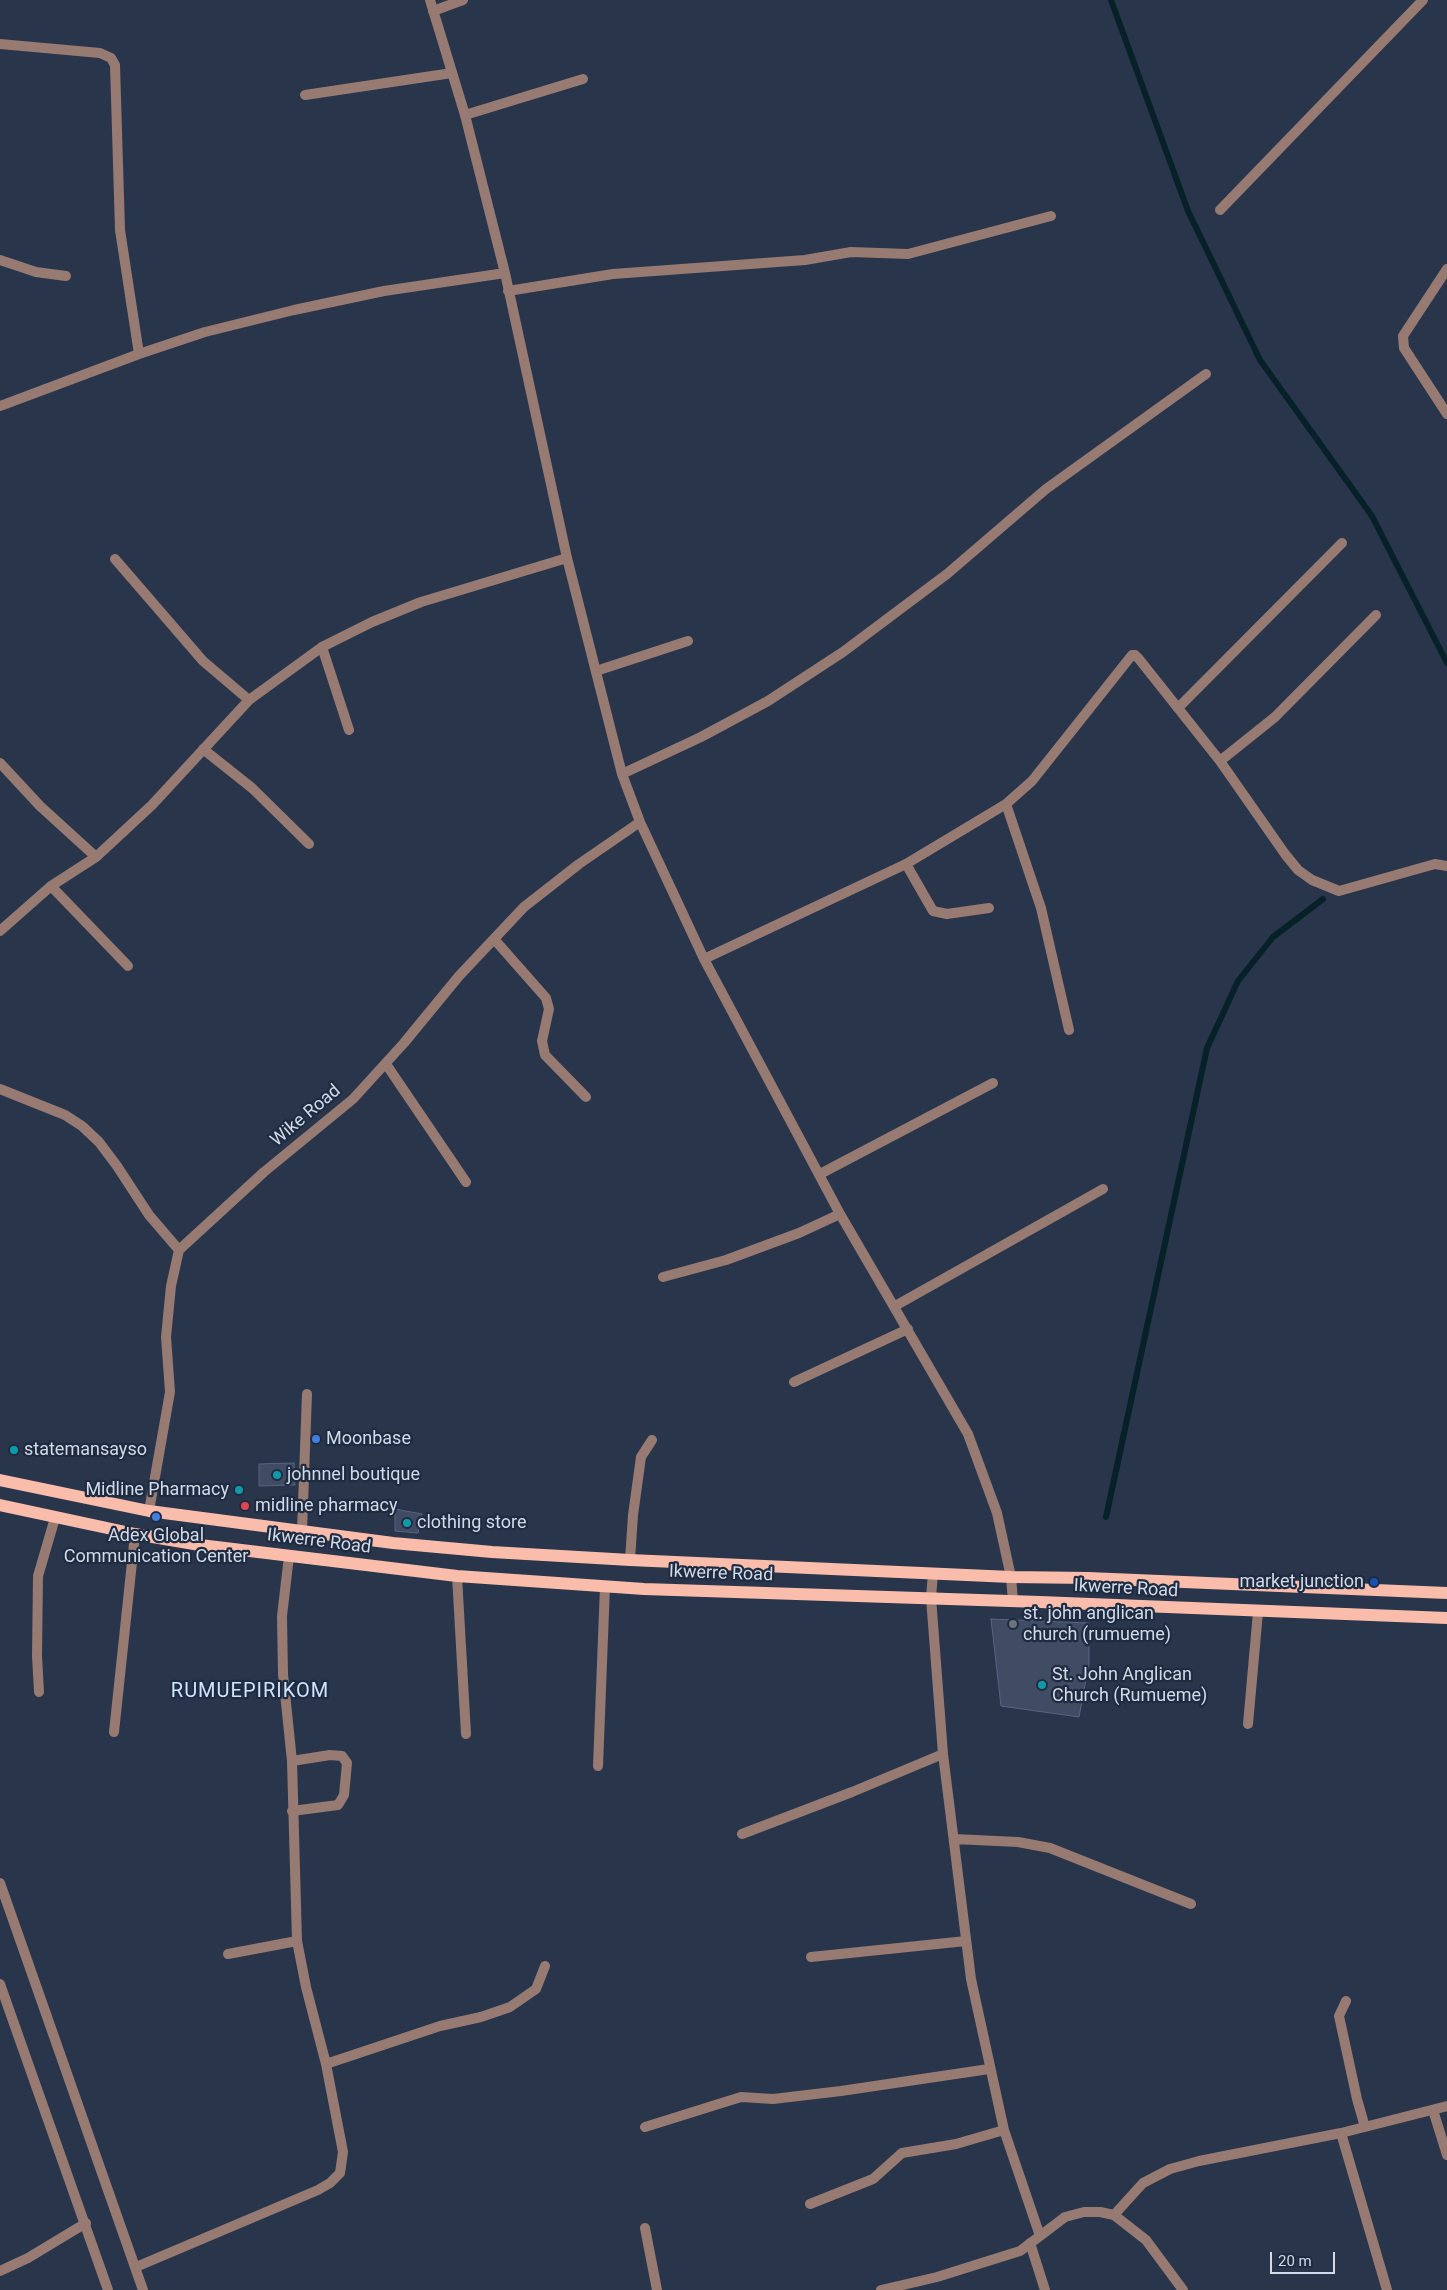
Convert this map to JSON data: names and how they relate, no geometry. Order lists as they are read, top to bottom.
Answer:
{
  "streets": {
    "main road": ["Ikwerre Road"],
    "street": ["Wike Road"]
  },
  "districts": ["RUMUEPIRIKOM"],
  "places": [
    "Moonbase",
    "statemansayso",
    "johnnel boutique",
    "Midline Pharmacy",
    "midline pharmacy",
    "Adex Global Communication Center",
    "clothing store",
    "market junction",
    "st. john anglican church (rumueme)",
    "St. John Anglican Church (Rumueme)"
  ],
  "scale_bar": "20 m"
}
